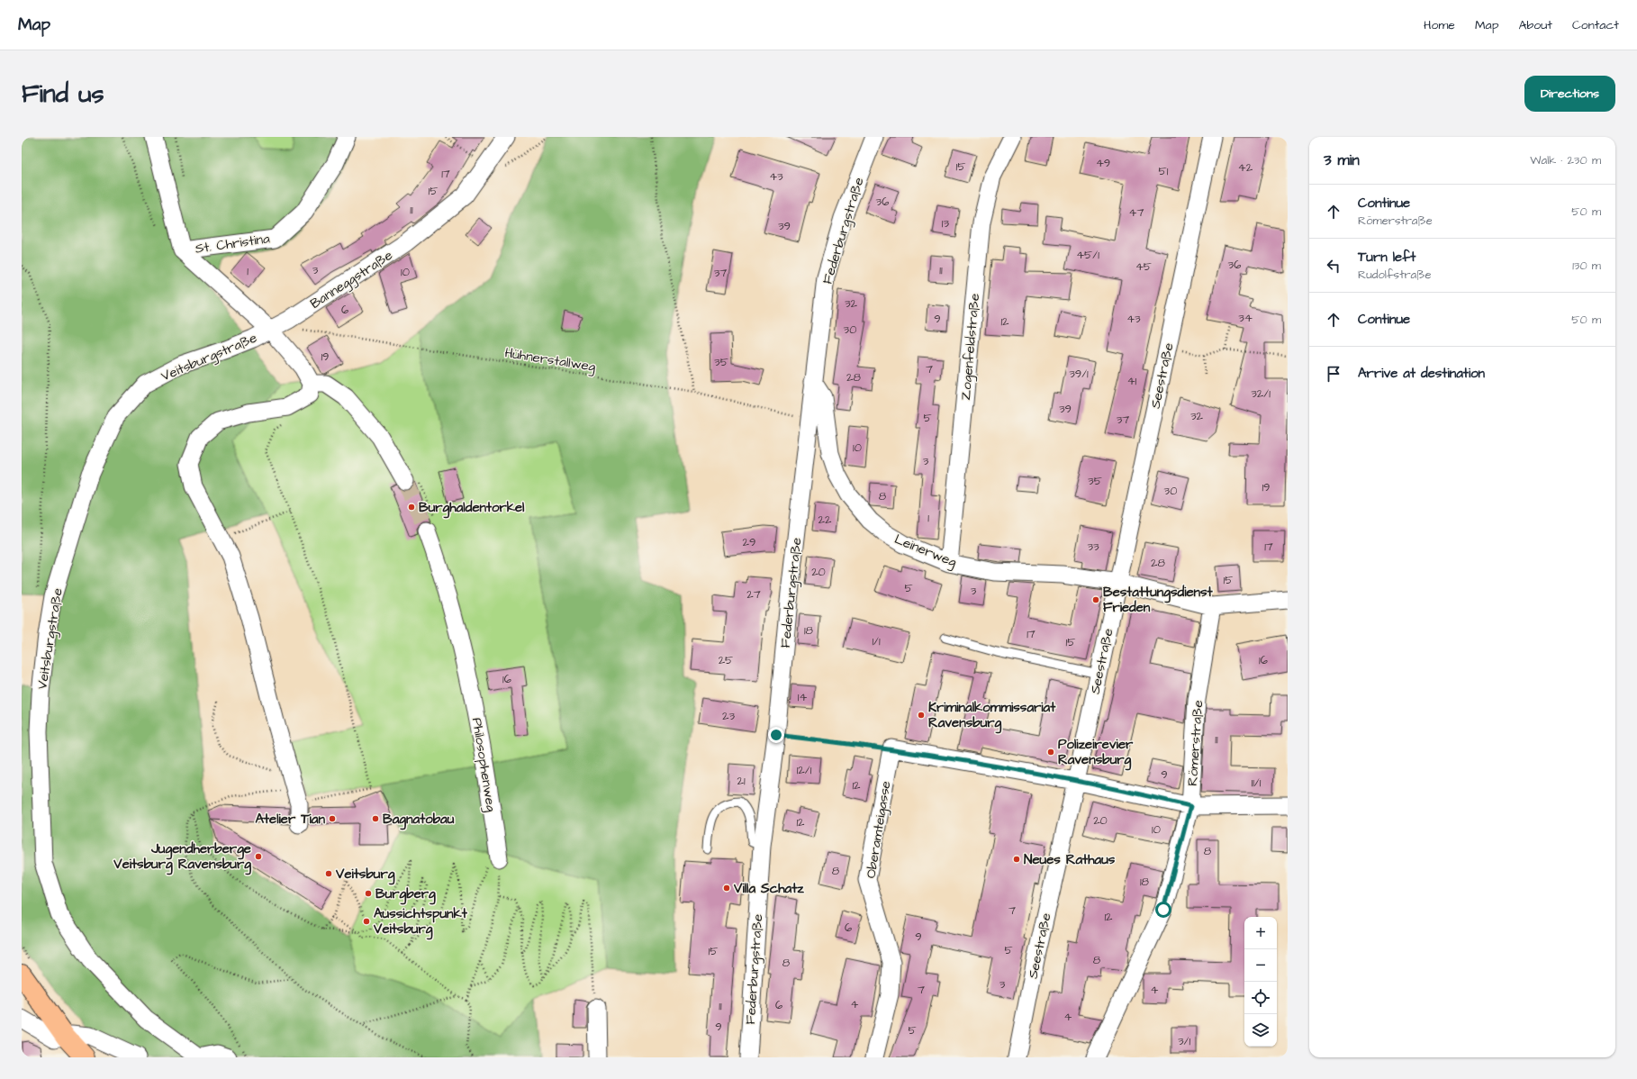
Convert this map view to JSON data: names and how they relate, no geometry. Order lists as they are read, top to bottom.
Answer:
{
  "streets": {
    "street": [
      "Federburgstraße",
      "St. Christina",
      "Banneggstraße",
      "Zogenfeldstraße",
      "Veitsburgstraße",
      "Seestraße",
      "Leinerweg",
      "Römerstraße",
      "Philosophenweg",
      "Oberamteigasse"
    ],
    "path": ["Hühnerstallweg"]
  },
  "crossings": [
    ["Federburgstraße", "Hühnerstallweg"],
    ["Federburgstraße", "Leinerweg"],
    ["Banneggstraße", "Veitsburgstraße"],
    ["Banneggstraße", "Hühnerstallweg"],
    ["Zogenfeldstraße", "Leinerweg"],
    ["Seestraße", "Leinerweg"]
  ],
  "places": [
    "Burghaldentorkel",
    "Bestattungsdienst Frieden",
    "Kriminalkommissariat Ravensburg",
    "Polizeirevier Ravensburg",
    "Atelier Tian",
    "Bagnatobau",
    "Jugendherberge Veitsburg Ravensburg",
    "Neues Rathaus",
    "Veitsburg",
    "Villa Schatz",
    "Burgberg",
    "Aussichtspunkt Veitsburg"
  ],
  "house_numbers": [
    "49",
    "15",
    "42",
    "51",
    "17",
    "43",
    "15",
    "36",
    "11",
    "47",
    "13",
    "39",
    "45/1",
    "36",
    "45",
    "3",
    "11",
    "1",
    "10",
    "37",
    "32",
    "6",
    "34",
    "9",
    "43",
    "12",
    "30",
    "19",
    "35",
    "7",
    "39/1",
    "28",
    "41",
    "32/1",
    "39",
    "32",
    "5",
    "37",
    "10",
    "3",
    "35",
    "19",
    "30",
    "8",
    "1",
    "22",
    "29",
    "33",
    "17",
    "28",
    "20",
    "15",
    "5",
    "3",
    "27",
    "18",
    "17",
    "1/1",
    "15",
    "25",
    "16",
    "16",
    "14",
    "23",
    "11",
    "12/1",
    "9",
    "21",
    "11/1",
    "12",
    "20",
    "12",
    "10",
    "8",
    "8",
    "18",
    "7",
    "12",
    "6",
    "9",
    "5",
    "15",
    "8",
    "8",
    "3",
    "7",
    "4",
    "4",
    "6",
    "11",
    "4",
    "9",
    "5",
    "3/1"
  ],
  "page": {
    "header": "Map",
    "nav": [
      "Home",
      "Map",
      "About",
      "Contact"
    ],
    "buttons": "Directions",
    "title": "Find us",
    "heading": ["3 min", "Walk · 230 m"],
    "list": [
      ["Continue", "Römerstraße", "50 m"],
      ["Turn left", "Rudolfstraße", "130 m"],
      ["Continue", "50 m"],
      "Arrive at destination"
    ],
    "map_buttons": ["+", "−"]
  }
}
